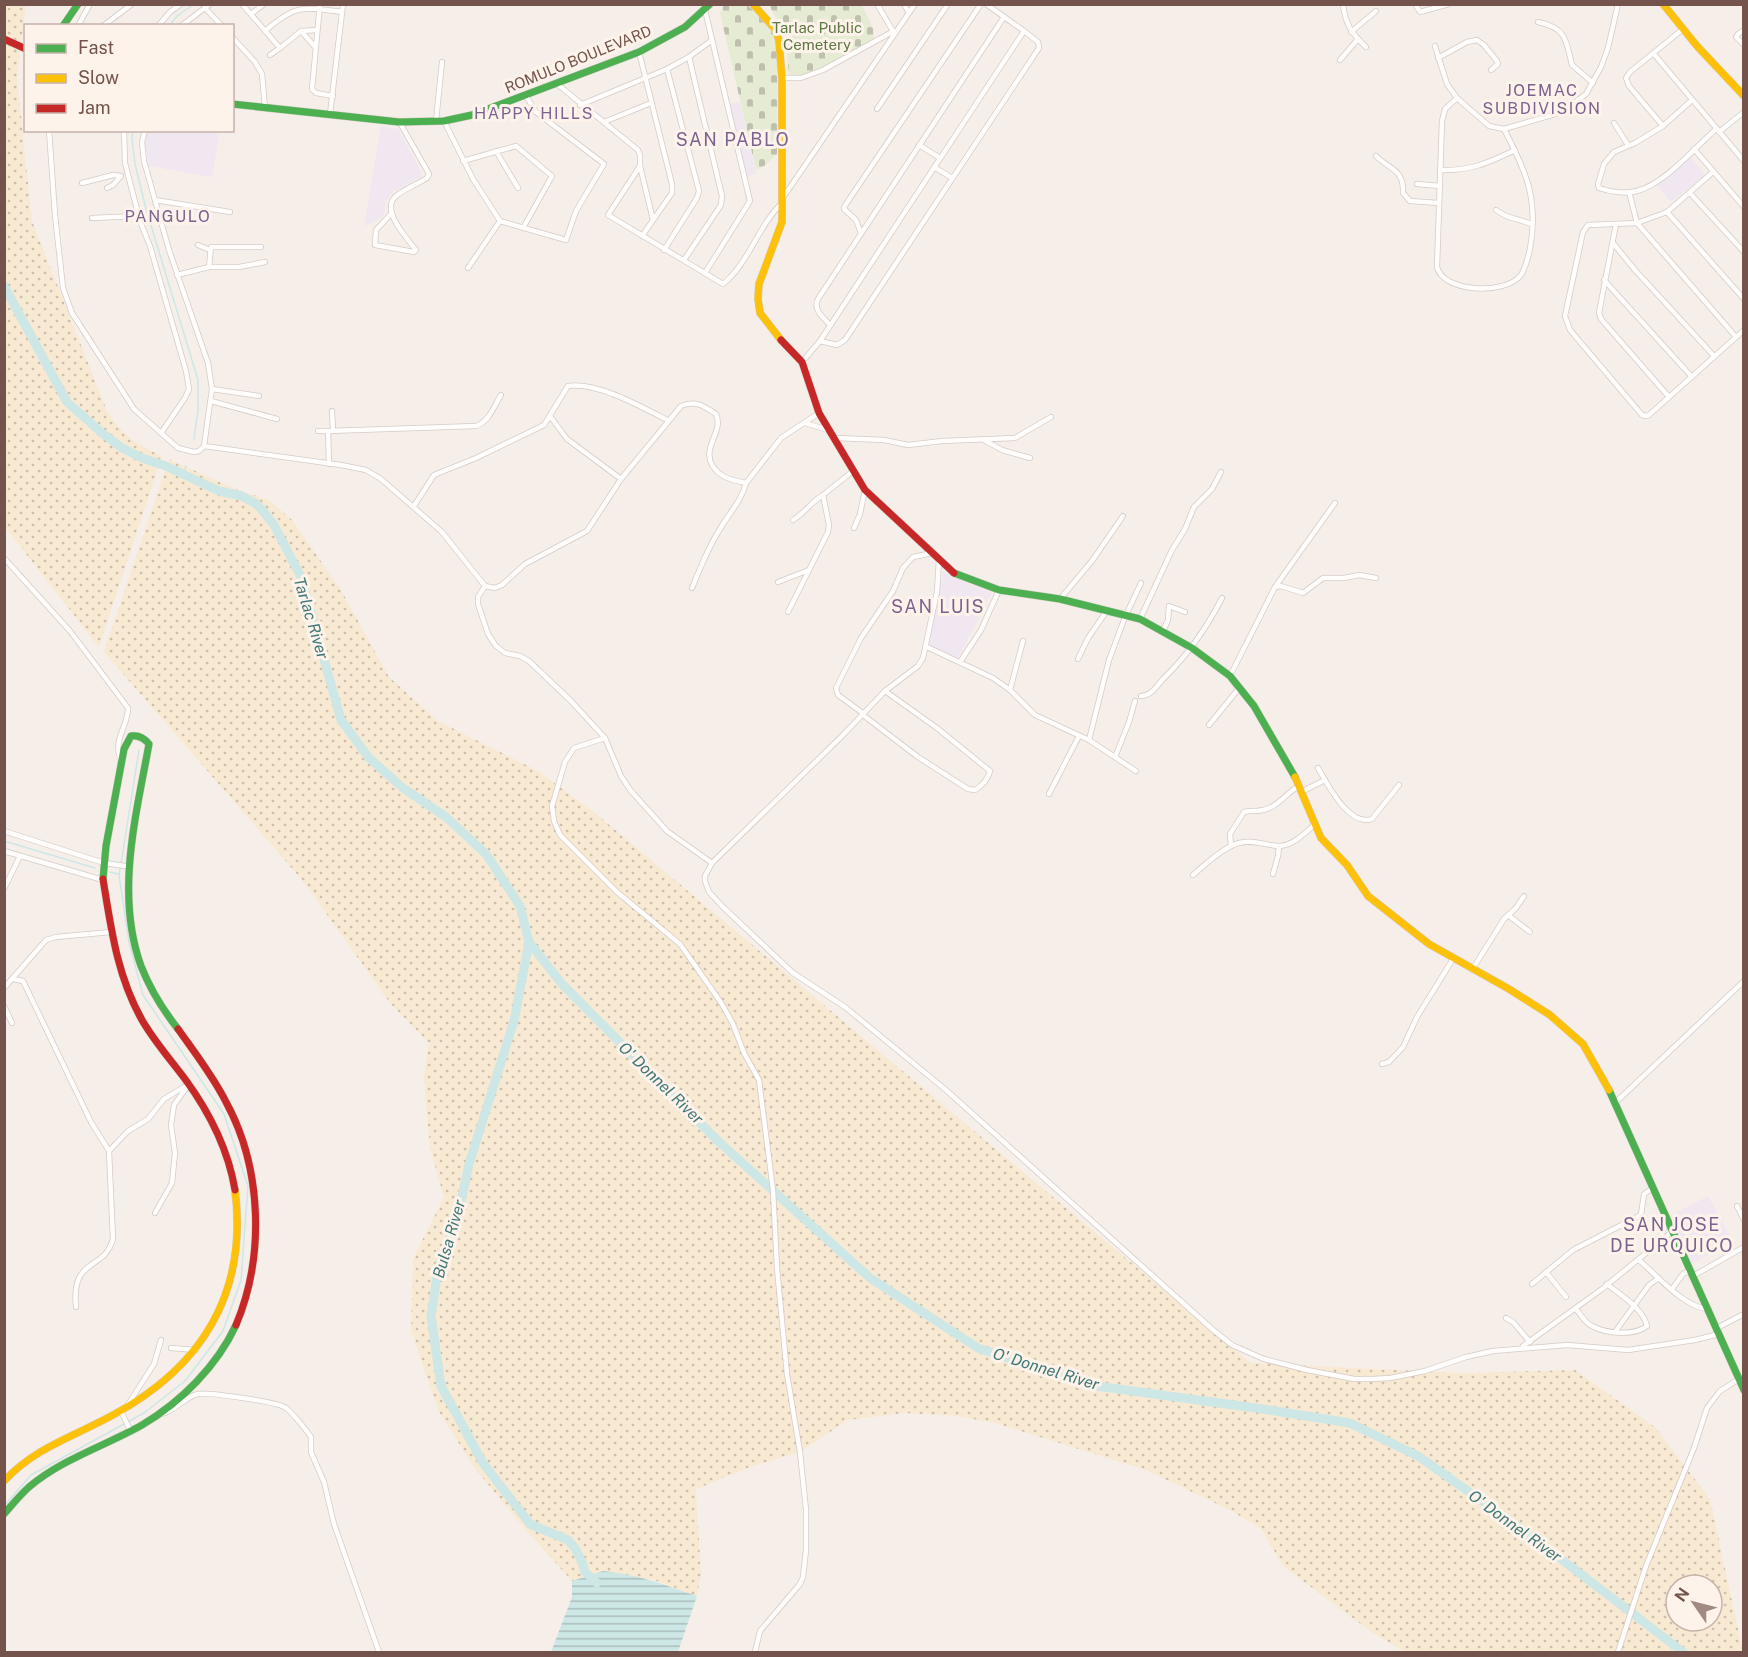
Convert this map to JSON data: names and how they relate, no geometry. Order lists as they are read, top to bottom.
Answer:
{
  "streets": {
    "main road": ["ROMULO BOULEVARD"]
  },
  "districts": [
    "JOEMAC SUBDIVISION",
    "HAPPY HILLS",
    "SAN PABLO",
    "PANGULO",
    "SAN LUIS",
    "SAN JOSE DE URQUICO"
  ],
  "water": ["Tarlac River", "O' Donnel River", "Bulsa River"],
  "parks": ["Tarlac Public Cemetery"],
  "legend": ["Fast", "Slow", "Jam"],
  "north": "top left"
}
